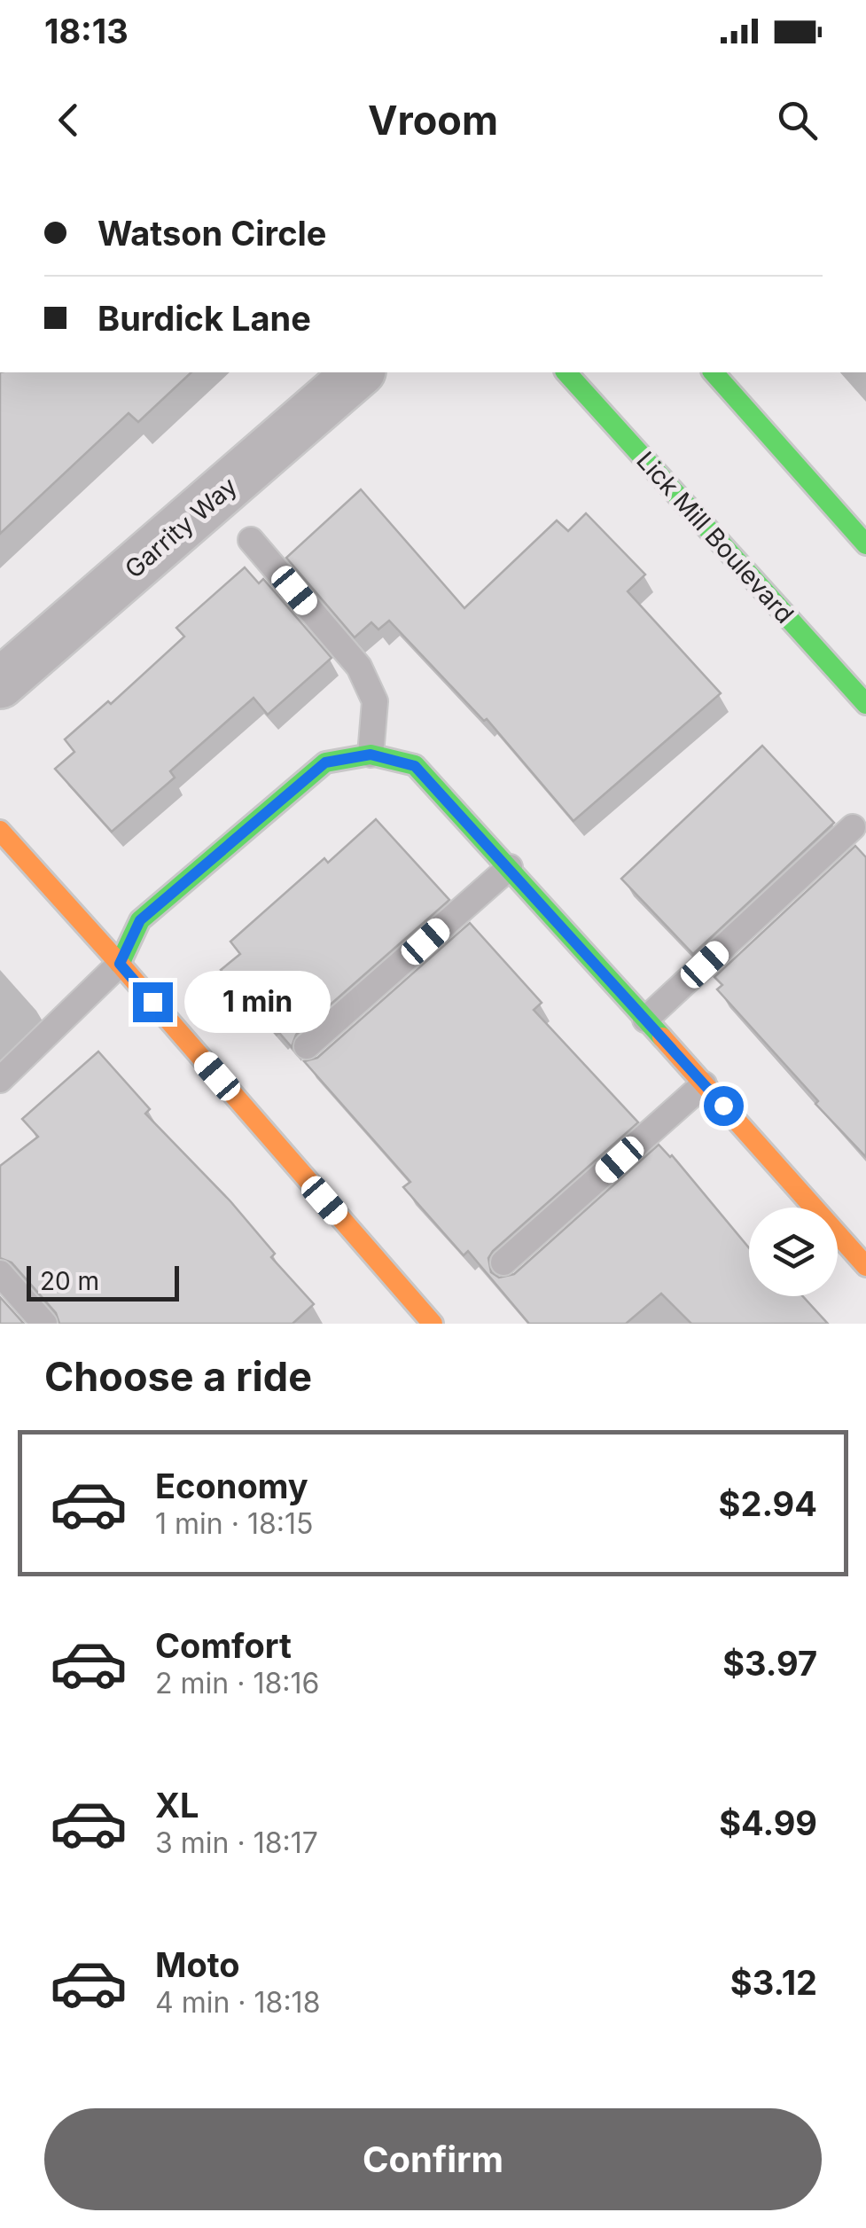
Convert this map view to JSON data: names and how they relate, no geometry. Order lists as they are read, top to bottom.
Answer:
{
  "streets": {
    "street": ["Garrity Way", "Lick Mill Boulevard"]
  },
  "scale_bar": "20 m",
  "page": {
    "status": "18:13",
    "header": "Vroom",
    "banner": ["Watson Circle", "Burdick Lane"],
    "bubble": "1 min",
    "scale": "20 m",
    "heading": "Choose a ride",
    "list": [
      {
        "name": "Economy",
        "note": "1 min · 18:15",
        "value": "$2.94"
      },
      {
        "name": "Comfort",
        "note": "2 min · 18:16",
        "value": "$3.97"
      },
      {
        "name": "XL",
        "note": "3 min · 18:17",
        "value": "$4.99"
      },
      {
        "name": "Moto",
        "note": "4 min · 18:18",
        "value": "$3.12"
      }
    ],
    "buttons": "Confirm"
  }
}
